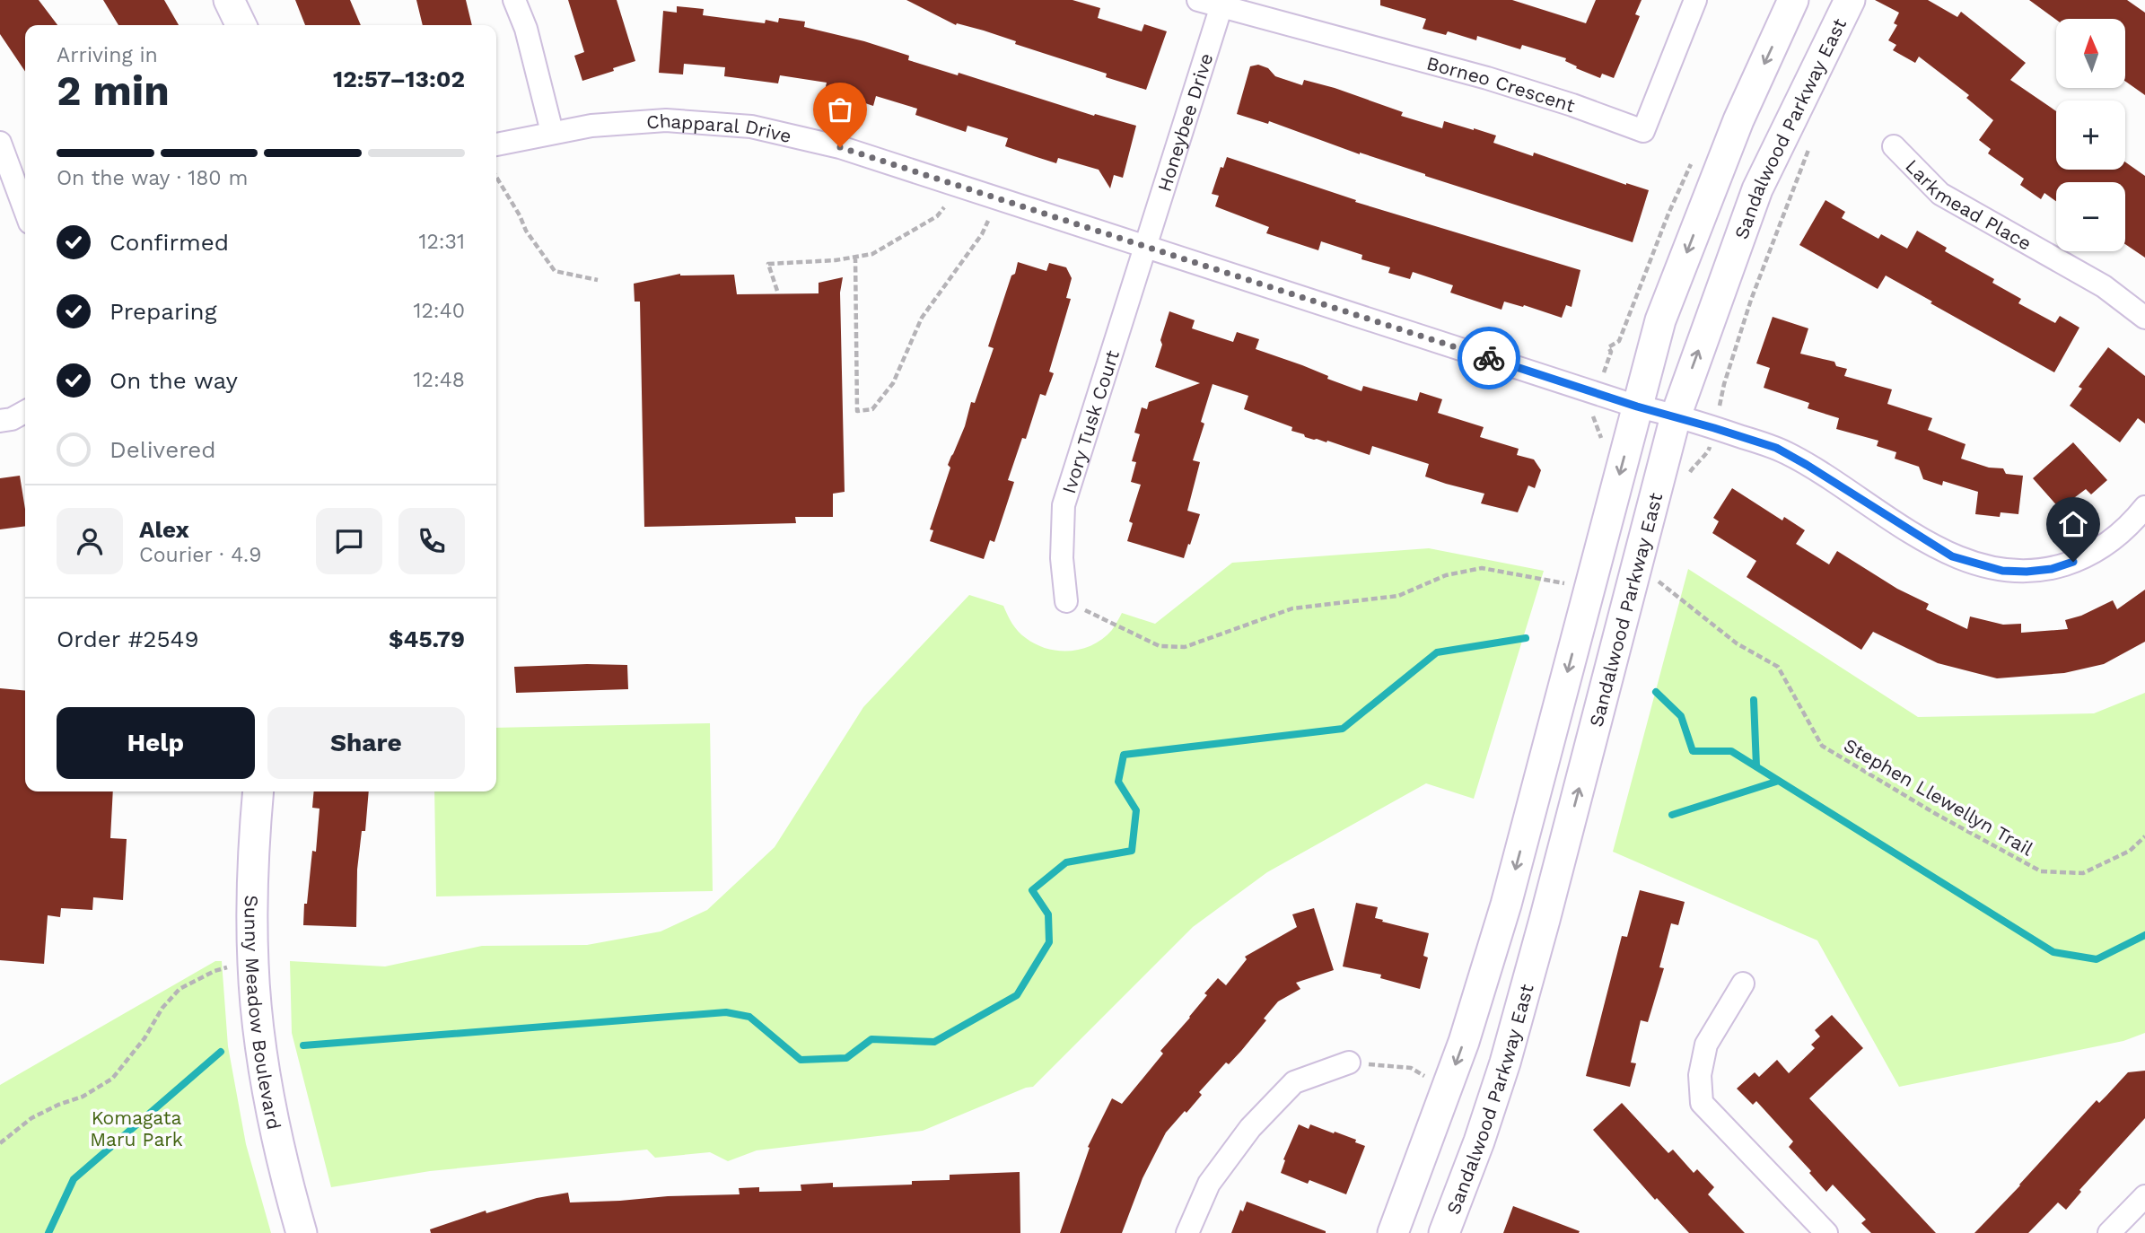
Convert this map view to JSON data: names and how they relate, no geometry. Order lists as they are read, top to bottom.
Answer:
{
  "streets": {
    "main road": ["Sandalwood Parkway East", "Sunny Meadow Boulevard"],
    "street": [
      "Borneo Crescent",
      "Honeybee Drive",
      "Chapparal Drive",
      "Larkmead Place",
      "Ivory Tusk Court"
    ],
    "path": ["Stephen Llewellyn Trail"]
  },
  "crossings": [
    ["Borneo Crescent", "Honeybee Drive"],
    ["Honeybee Drive", "Chapparal Drive"],
    ["Honeybee Drive", "Ivory Tusk Court"],
    ["Sandalwood Parkway East", "Chapparal Drive"],
    ["Sandalwood Parkway East", "Stephen Llewellyn Trail"],
    ["Chapparal Drive", "Ivory Tusk Court"]
  ],
  "parks": ["Komagata Maru Park"],
  "north": "top",
  "page": {
    "map_buttons": ["+", "−"],
    "heading": ["2 min", "Arriving in", "12:57–13:02"],
    "panel": [
      "Alex",
      "Courier · 4.9",
      "Order #2549",
      "$45.79"
    ],
    "bar": "On the way · 180 m",
    "list": [
      ["Confirmed", "12:31"],
      ["Preparing", "12:40"],
      ["On the way", "12:48"],
      "Delivered"
    ],
    "buttons": ["Help", "Share"]
  }
}
